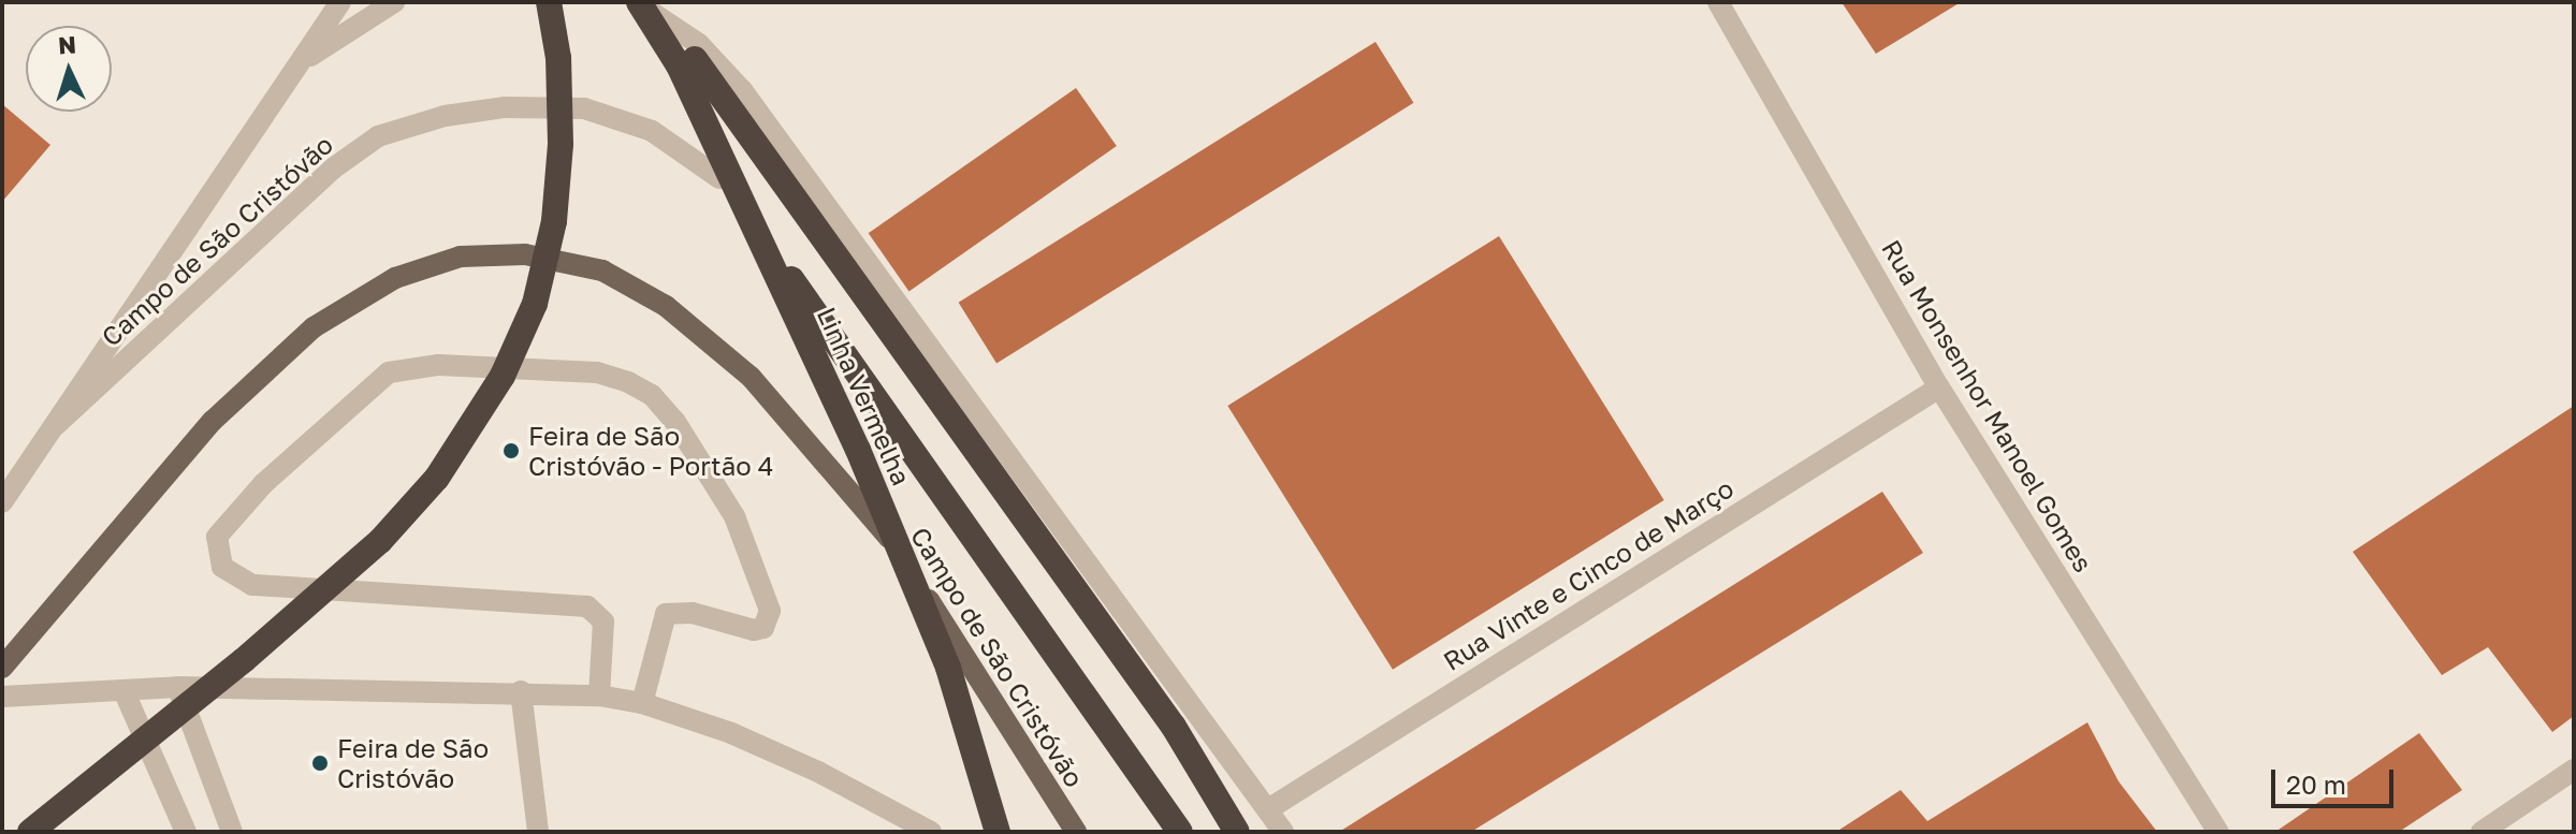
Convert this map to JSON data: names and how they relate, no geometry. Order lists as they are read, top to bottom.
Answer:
{
  "streets": {
    "highway": ["Linha Vermelha"],
    "main road": ["Campo de São Cristóvão"],
    "street": ["Rua Monsenhor Manoel Gomes", "Rua Vinte e Cinco de Março"]
  },
  "crossings": [
    ["Rua Monsenhor Manoel Gomes", "Rua Vinte e Cinco de Março"]
  ],
  "places": ["Feira de São Cristóvão - Portão 4", "Feira de São Cristóvão"],
  "scale_bar": "20 m",
  "north": "top"
}
